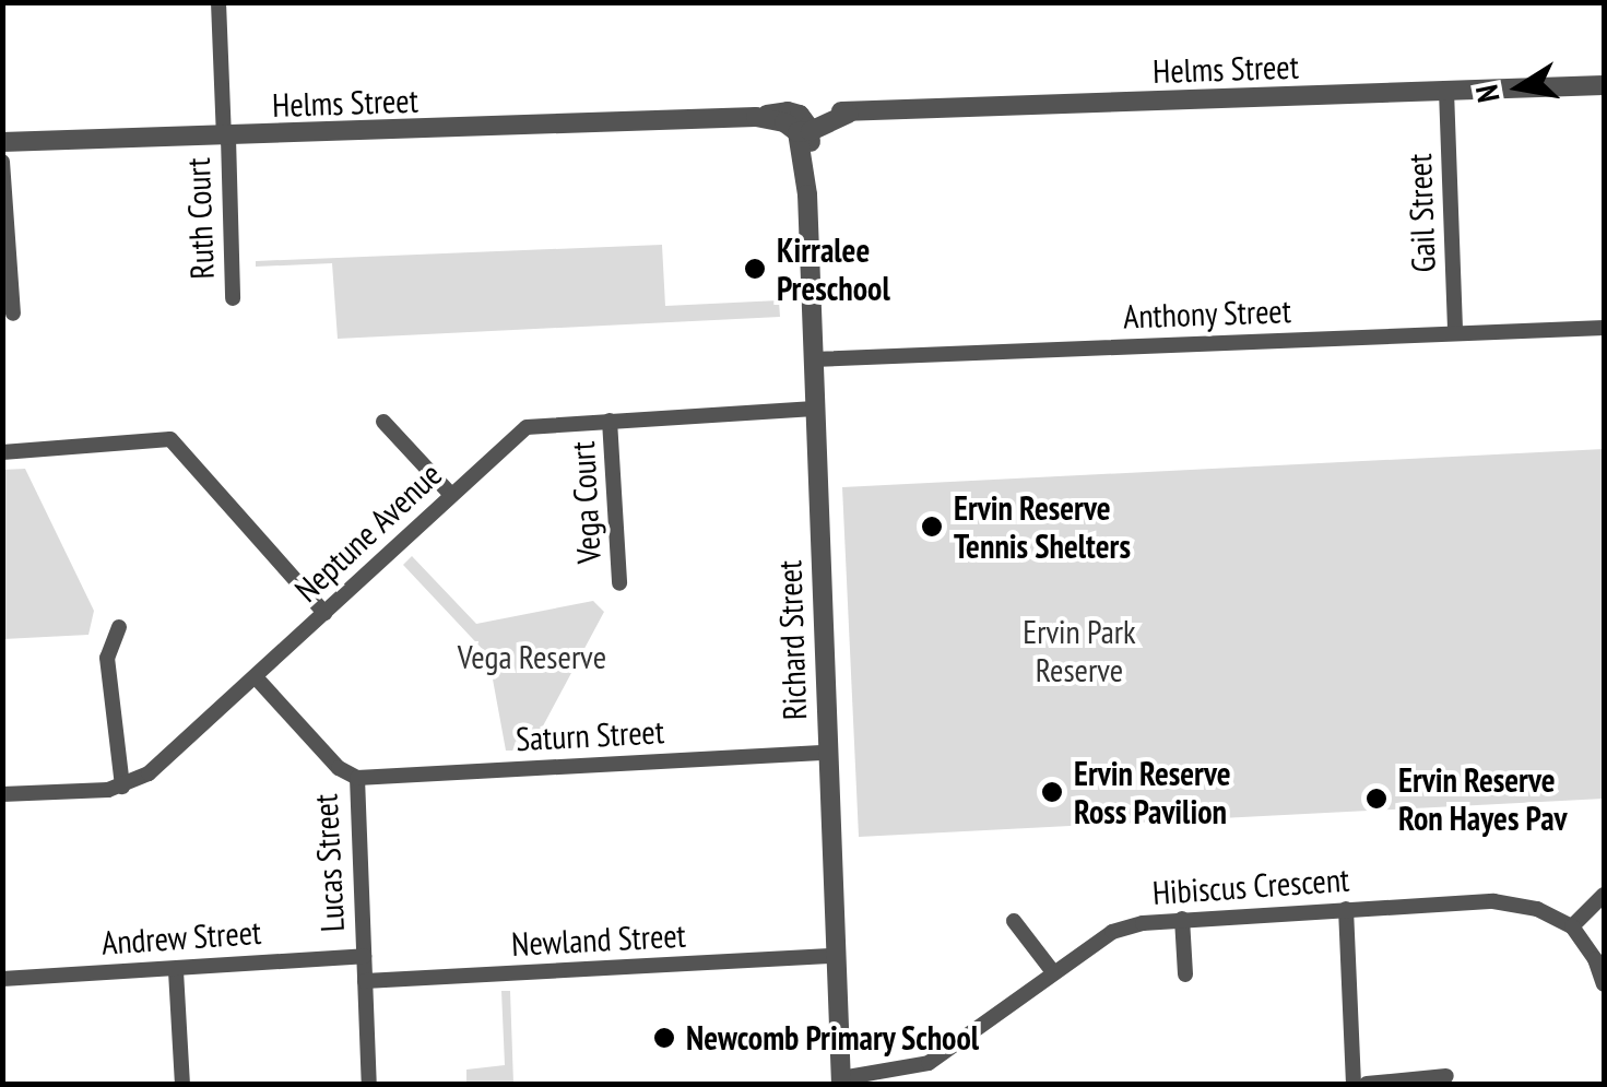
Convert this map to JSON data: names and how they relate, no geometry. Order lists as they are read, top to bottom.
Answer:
{
  "streets": {
    "street": [
      "Helms Street",
      "Gail Street",
      "Ruth Court",
      "Anthony Street",
      "Vega Court",
      "Neptune Avenue",
      "Richard Street",
      "Saturn Street",
      "Lucas Street",
      "Hibiscus Crescent",
      "Andrew Street",
      "Newland Street"
    ]
  },
  "crossings": [
    ["Helms Street", "Gail Street"],
    ["Helms Street", "Ruth Court"],
    ["Helms Street", "Richard Street"],
    ["Gail Street", "Anthony Street"],
    ["Anthony Street", "Richard Street"],
    ["Vega Court", "Neptune Avenue"],
    ["Neptune Avenue", "Richard Street"],
    ["Neptune Avenue", "Lucas Street"],
    ["Richard Street", "Saturn Street"],
    ["Richard Street", "Hibiscus Crescent"],
    ["Richard Street", "Newland Street"],
    ["Saturn Street", "Lucas Street"],
    ["Lucas Street", "Andrew Street"],
    ["Lucas Street", "Newland Street"]
  ],
  "parks": ["Ervin Park Reserve", "Vega Reserve"],
  "places": [
    "Kirralee Preschool",
    "Ervin Reserve Tennis Shelters",
    "Ervin Reserve Ross Pavilion",
    "Ervin Reserve Ron Hayes Pav",
    "Newcomb Primary School"
  ],
  "north": "left"
}
